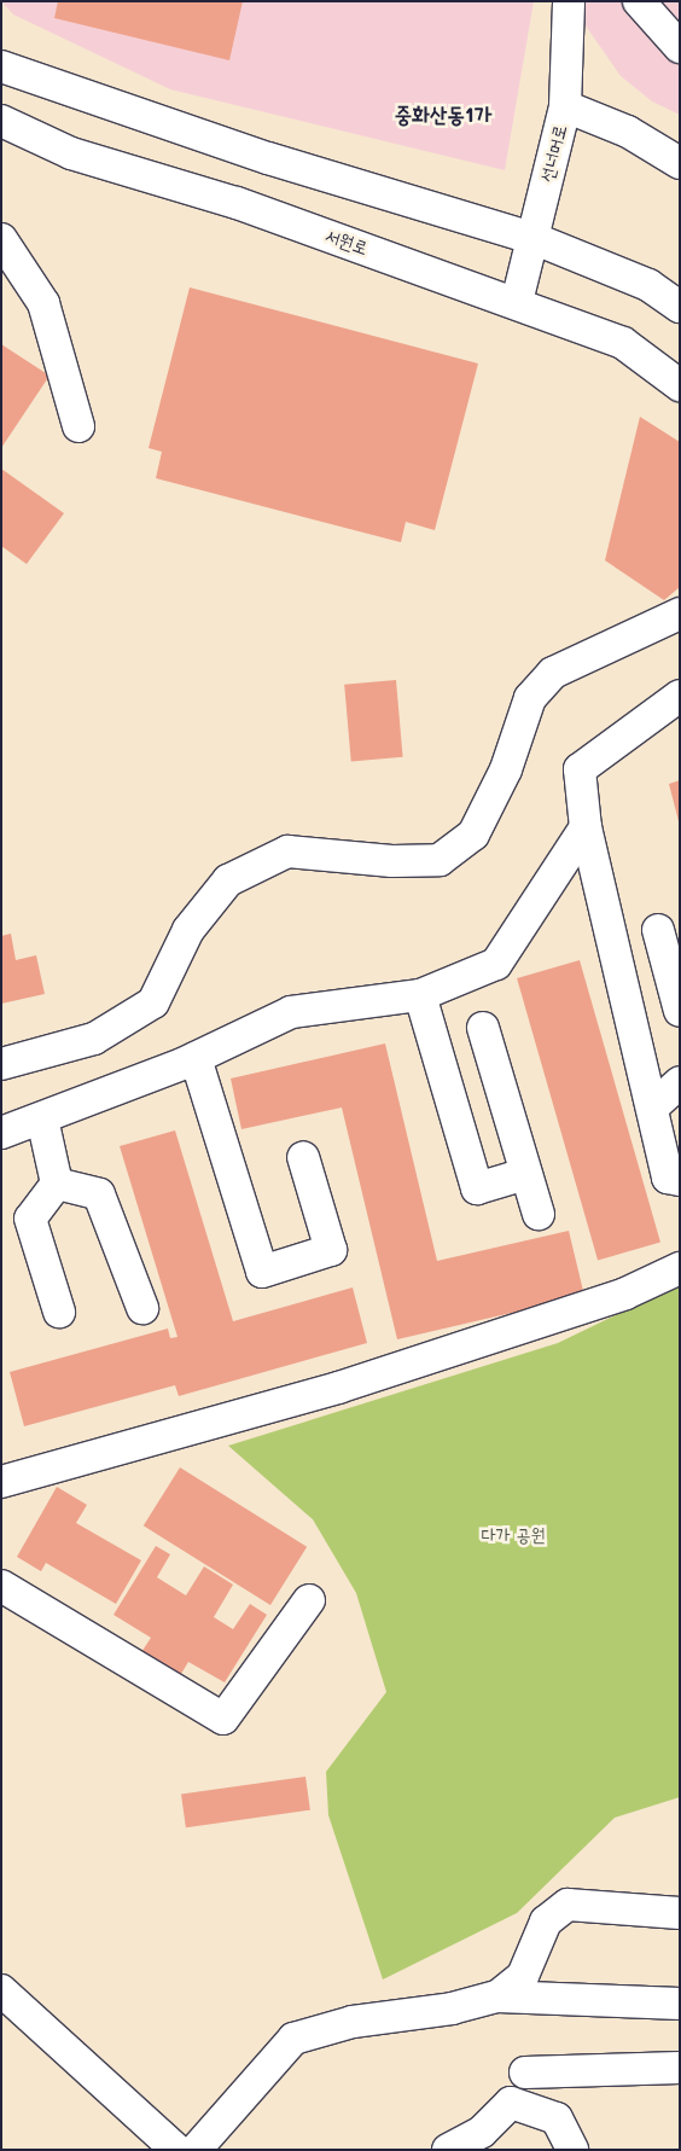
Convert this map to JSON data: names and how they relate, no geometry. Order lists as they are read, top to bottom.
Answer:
{
  "streets": {
    "street": ["선너머로", "서원로"]
  },
  "crossings": [
    ["선너머로", "서원로"]
  ],
  "districts": ["중화산동1가"],
  "parks": ["다가 공원"]
}
